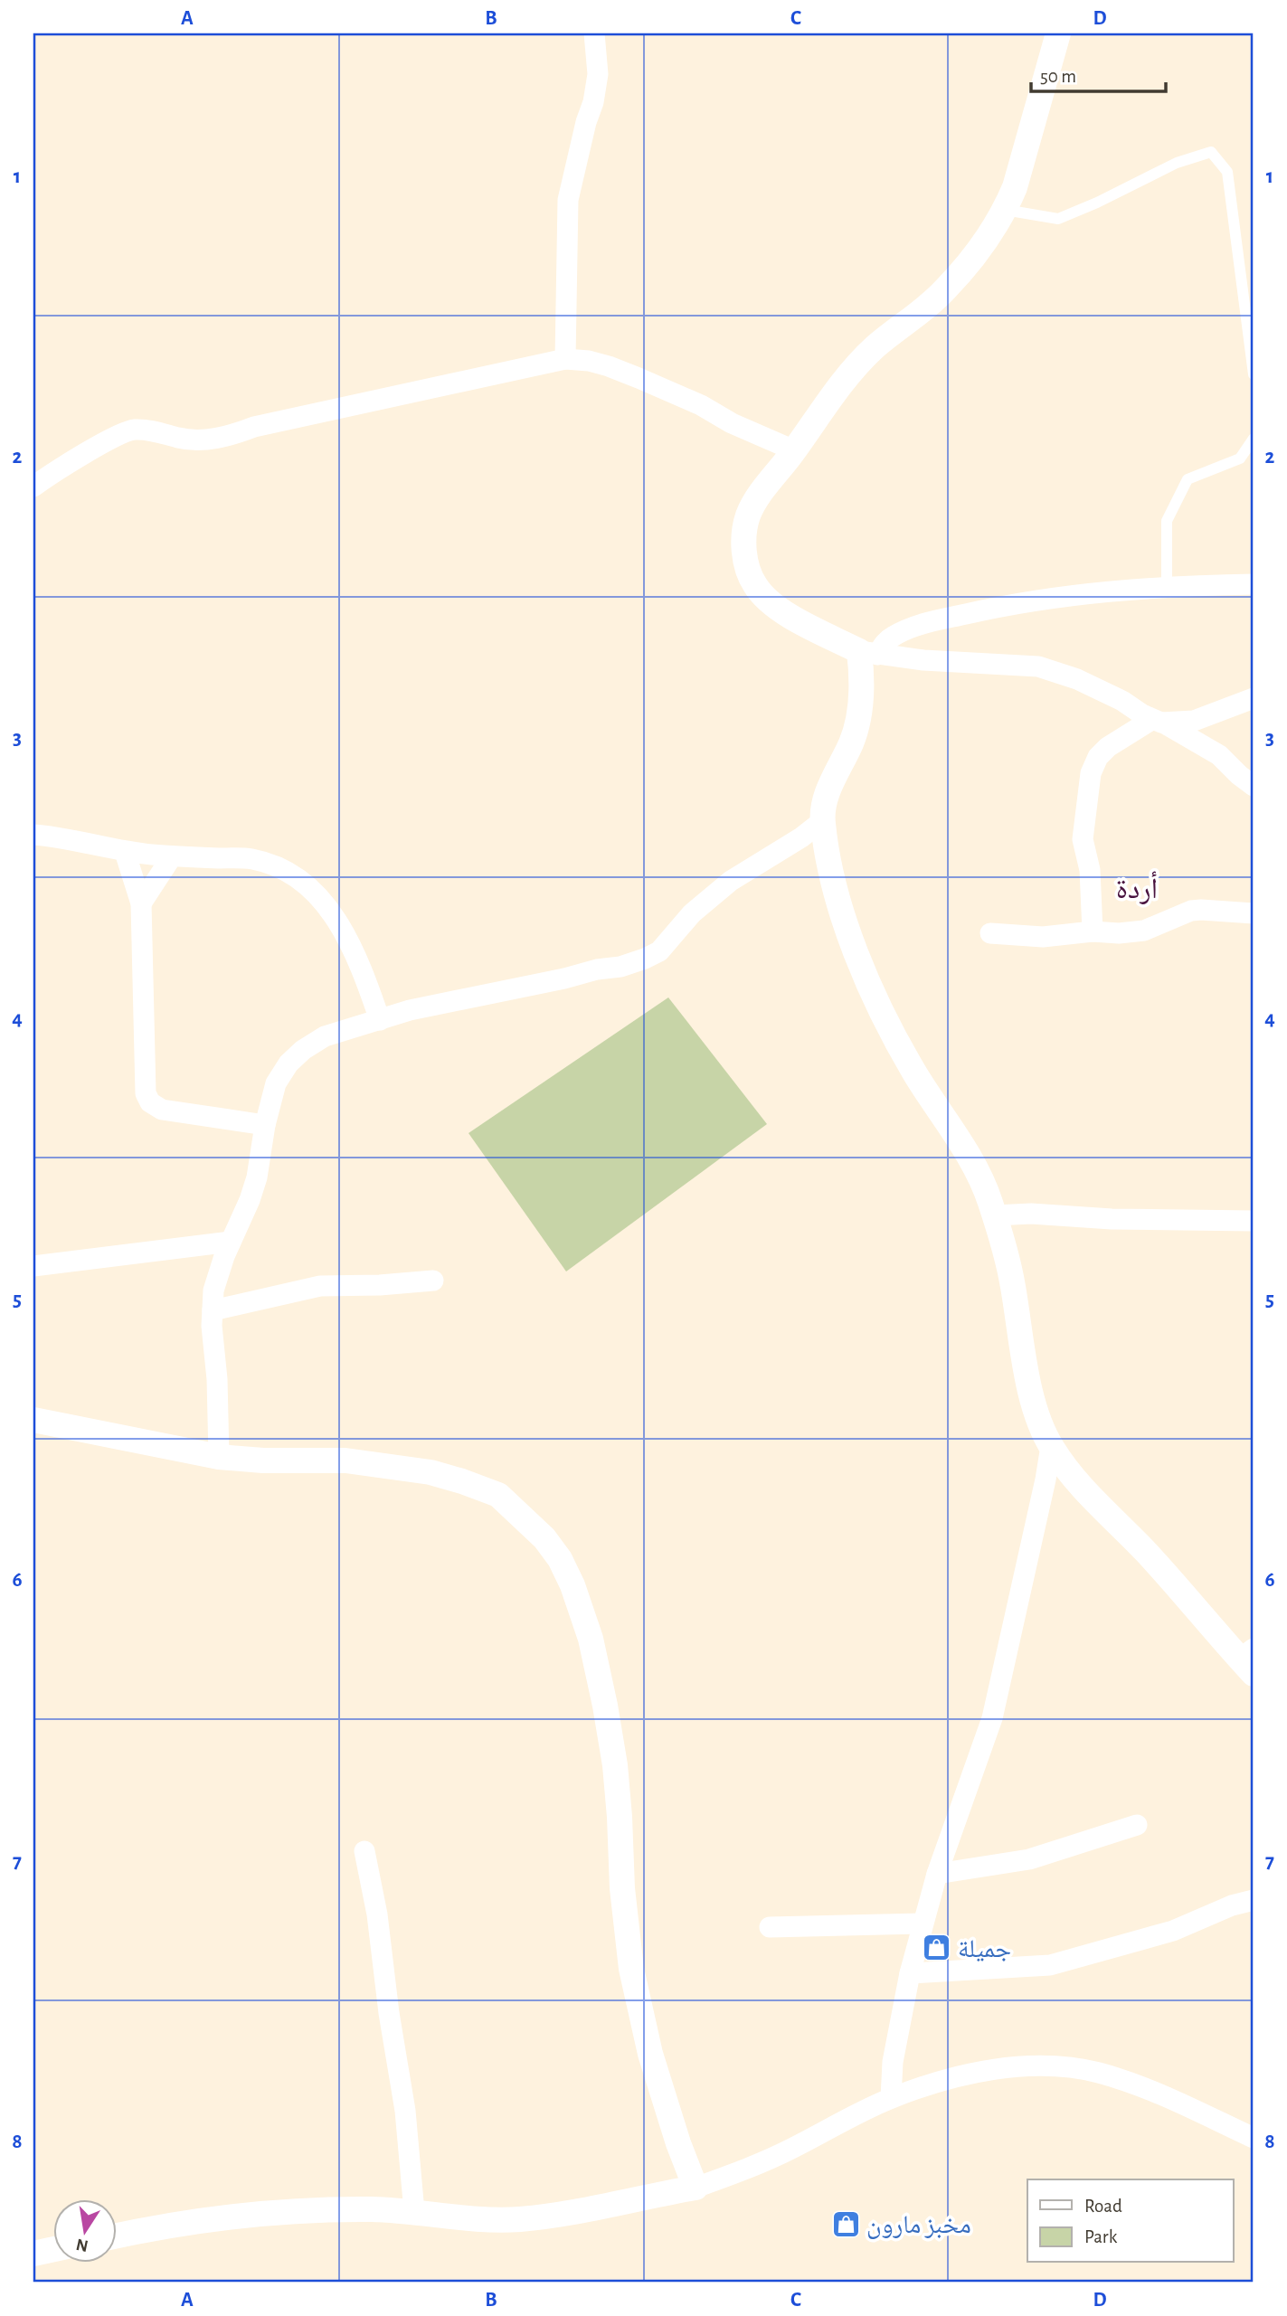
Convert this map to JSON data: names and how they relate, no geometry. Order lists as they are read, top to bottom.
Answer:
{
  "districts": ["أردة"],
  "places": {
    "shop": ["جميلة", "مخبز مارون"]
  },
  "legend": ["Road", "Park"],
  "scale_bar": "50 m",
  "north": "bottom",
  "grid": {
    "columns": [
      "A",
      "B",
      "C",
      "D"
    ],
    "rows": [
      "1",
      "2",
      "3",
      "4",
      "5",
      "6",
      "7",
      "8"
    ]
  }
}
